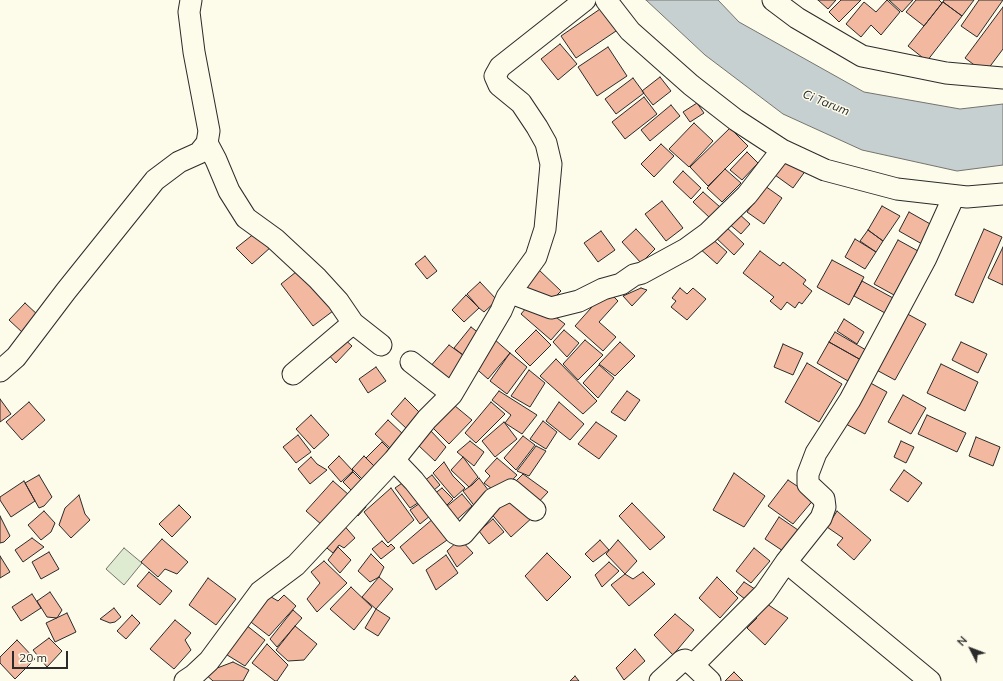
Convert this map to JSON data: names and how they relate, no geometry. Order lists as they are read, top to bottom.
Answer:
{
  "water": ["Ci Tarum"],
  "scale_bar": "20 m",
  "north": "top left"
}
